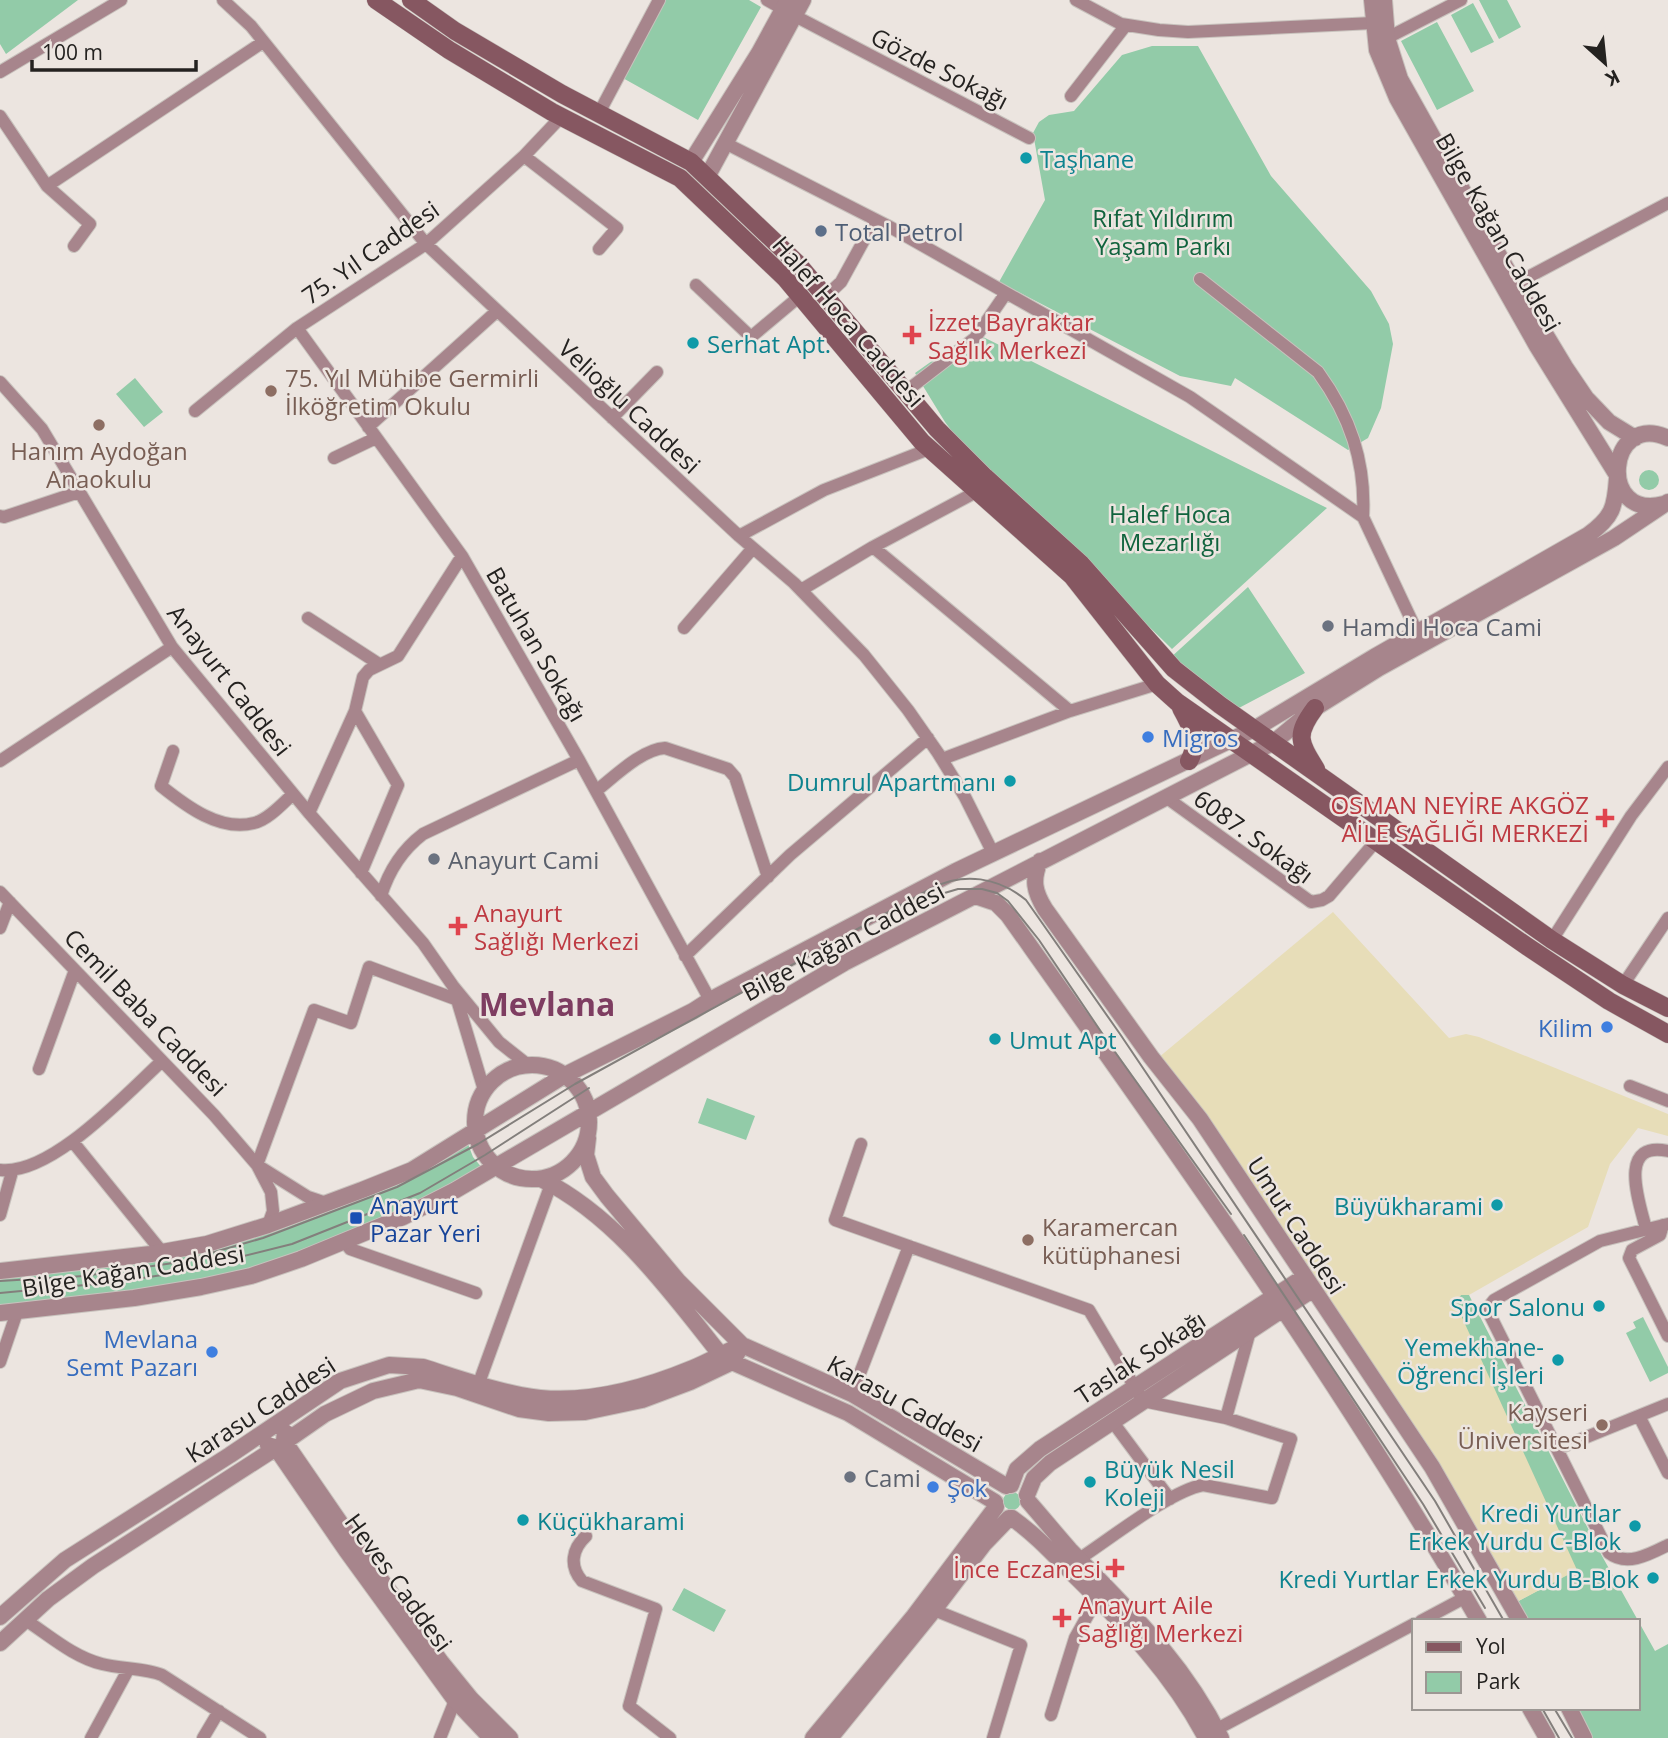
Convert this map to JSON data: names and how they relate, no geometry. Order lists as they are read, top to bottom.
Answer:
{
  "streets": {
    "main road": ["Halef Hoca Caddesi"],
    "street": [
      "Gözde Sokağı",
      "Bilge Kağan Caddesi",
      "75. Yıl Caddesi",
      "Velioğlu Caddesi",
      "Batuhan Sokağı",
      "Anayurt Caddesi",
      "6087. Sokağı",
      "Cemil Baba Caddesi",
      "Umut Caddesi",
      "Taslak Sokağı",
      "Karasu Caddesi",
      "Heves Caddesi"
    ]
  },
  "crossings": [
    ["Bilge Kağan Caddesi", "Halef Hoca Caddesi"],
    ["Bilge Kağan Caddesi", "Velioğlu Caddesi"],
    ["Bilge Kağan Caddesi", "Batuhan Sokağı"],
    ["Bilge Kağan Caddesi", "6087. Sokağı"],
    ["Bilge Kağan Caddesi", "Cemil Baba Caddesi"],
    ["Bilge Kağan Caddesi", "Umut Caddesi"],
    ["75. Yıl Caddesi", "Halef Hoca Caddesi"],
    ["75. Yıl Caddesi", "Velioğlu Caddesi"],
    ["75. Yıl Caddesi", "Batuhan Sokağı"],
    ["Halef Hoca Caddesi", "6087. Sokağı"],
    ["Umut Caddesi", "Taslak Sokağı"],
    ["Taslak Sokağı", "Karasu Caddesi"],
    ["Karasu Caddesi", "Heves Caddesi"]
  ],
  "districts": ["Mevlana"],
  "parks": ["Rıfat Yıldırım Yaşam Parkı", "Halef Hoca Mezarlığı"],
  "places": {
    "other": [
      "Taşhane",
      "Total Petrol",
      "Serhat Apt.",
      "75. Yıl Mühibe Germirli İlköğretim Okulu",
      "Hanım Aydoğan Anaokulu",
      "Hamdi Hoca Cami",
      "Migros",
      "Dumrul Apartmanı",
      "Anayurt Cami",
      "Kilim",
      "Umut Apt",
      "Büyükharami",
      "Karamercan kütüphanesi",
      "Spor Salonu",
      "Mevlana Semt Pazarı",
      "Yemekhane- Öğrenci İşleri",
      "Kayseri Üniversitesi",
      "Cami",
      "Büyük Nesil Koleji",
      "Şok",
      "Küçükharami",
      "Kredi Yurtlar Erkek Yurdu C-Blok",
      "Kredi Yurtlar Erkek Yurdu B-Blok"
    ],
    "health": [
      "İzzet Bayraktar Sağlık Merkezi",
      "OSMAN NEYİRE AKGÖZ AİLE SAĞLIĞI MERKEZİ",
      "Anayurt Sağlığı Merkezi",
      "İnce Eczanesi",
      "Anayurt Aile Sağlığı Merkezi"
    ],
    "transit": ["Anayurt Pazar Yeri"]
  },
  "legend": ["Yol", "Park"],
  "scale_bar": "100 m",
  "north": "bottom right"
}
